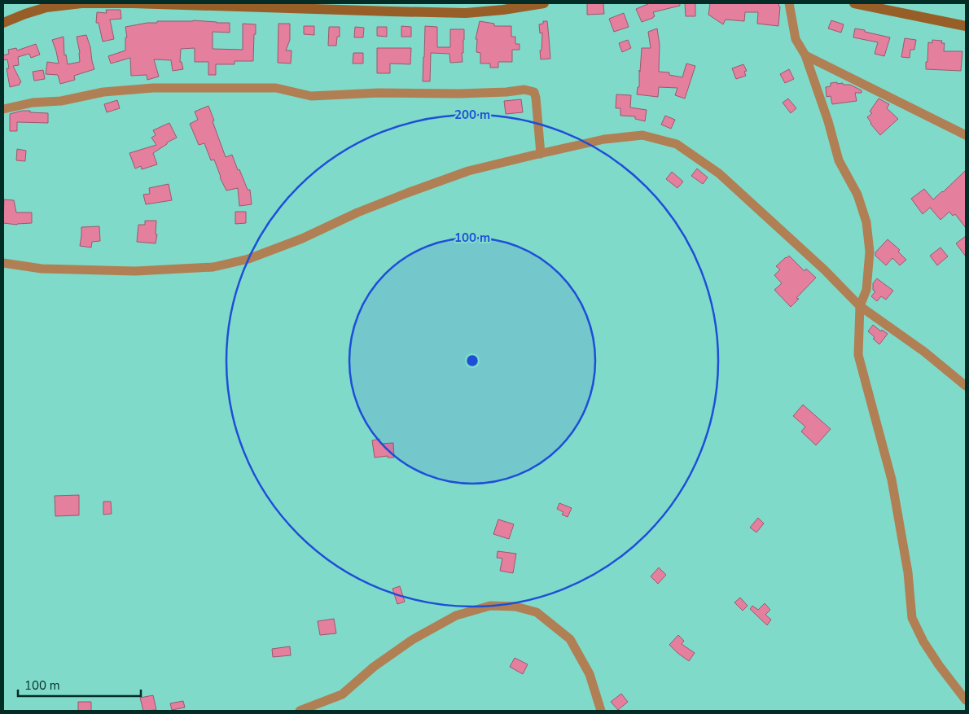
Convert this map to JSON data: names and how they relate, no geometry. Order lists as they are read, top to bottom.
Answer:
{
  "scale_bar": "100 m",
  "rings": ["200 m", "100 m"]
}
